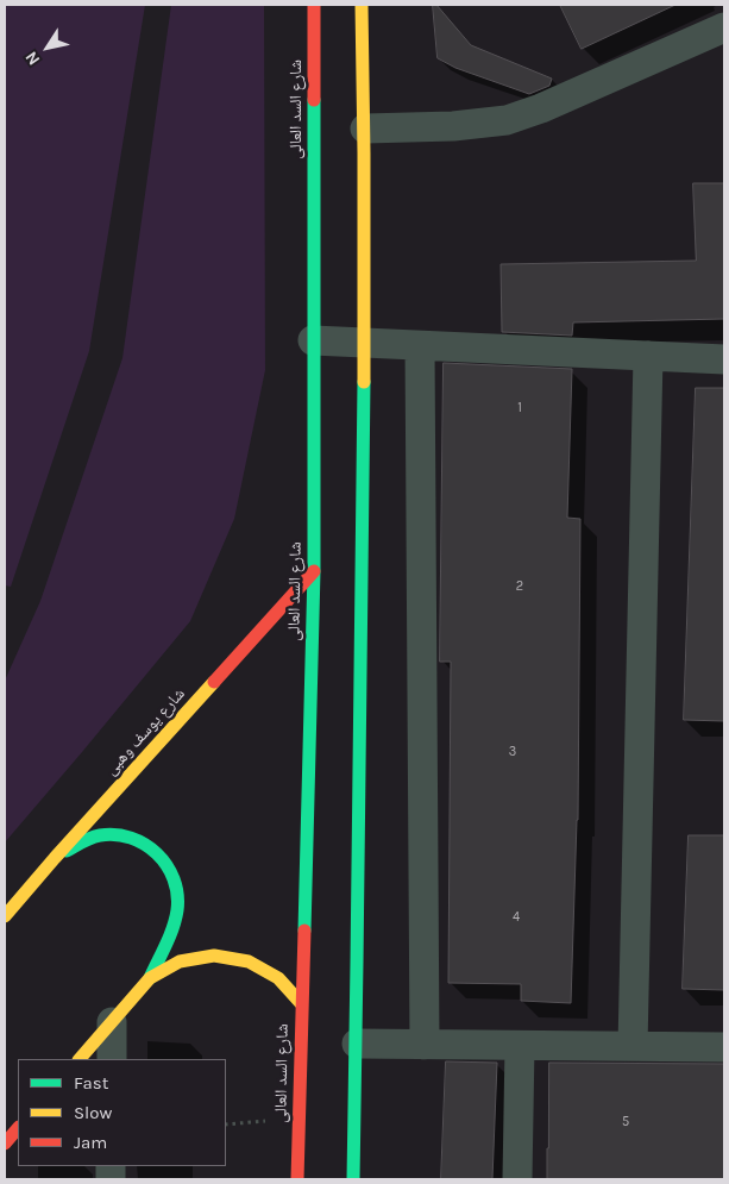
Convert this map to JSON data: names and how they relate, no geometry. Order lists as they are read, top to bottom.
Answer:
{
  "streets": {
    "main road": ["شارع السد العالى", "شارع يوسف وهبى"]
  },
  "crossings": [
    ["شارع السد العالى", "شارع يوسف وهبى"]
  ],
  "house_numbers": [
    "1",
    "2",
    "3",
    "4",
    "5"
  ],
  "legend": ["Fast", "Slow", "Jam"],
  "north": "bottom left"
}
